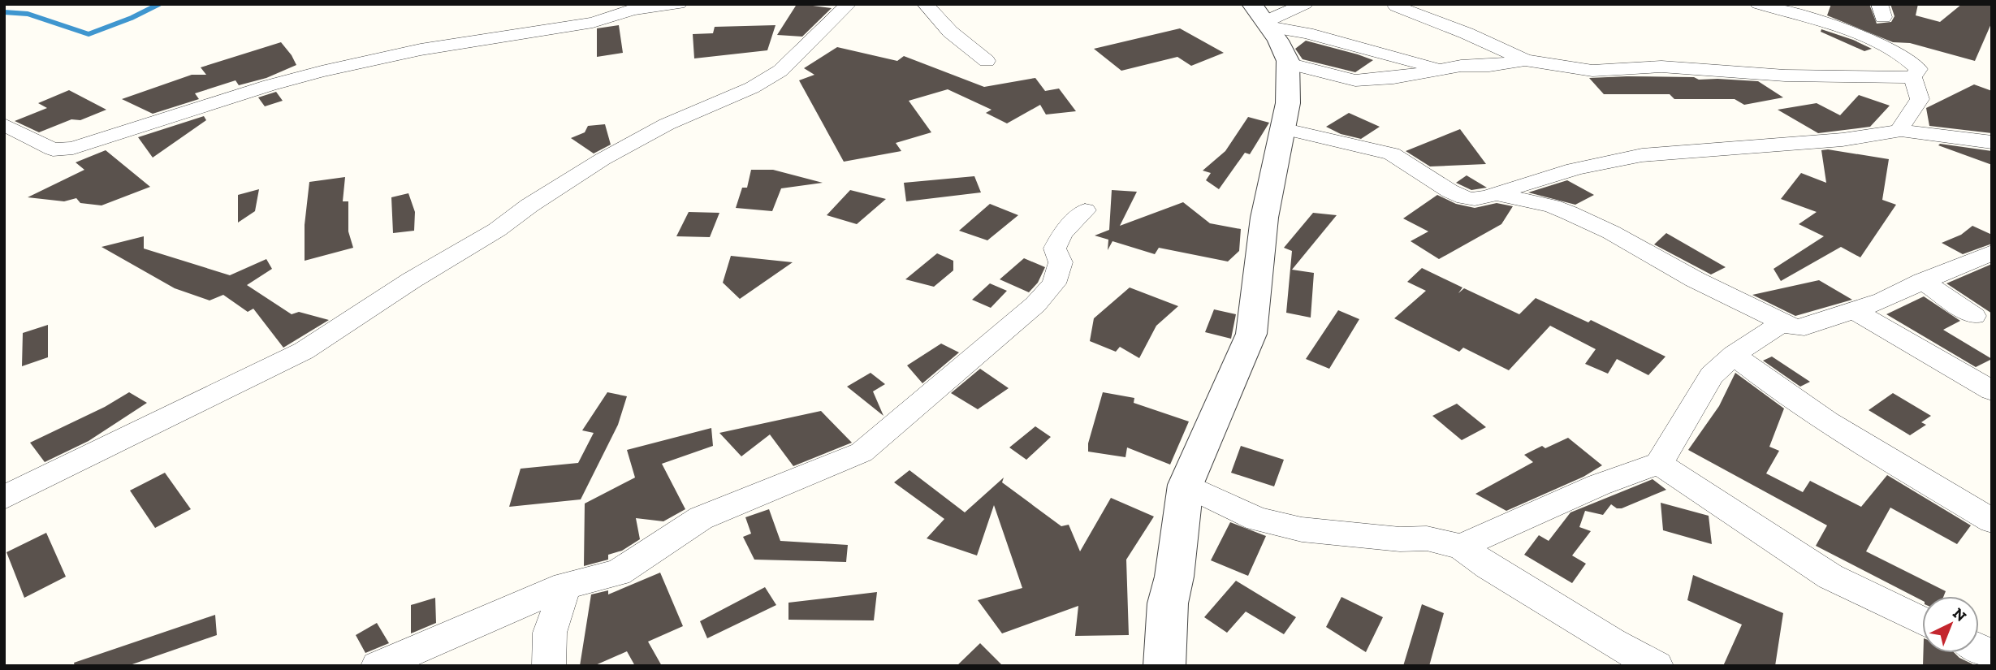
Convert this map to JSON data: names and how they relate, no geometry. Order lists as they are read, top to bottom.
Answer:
{
  "north": "top right"
}
